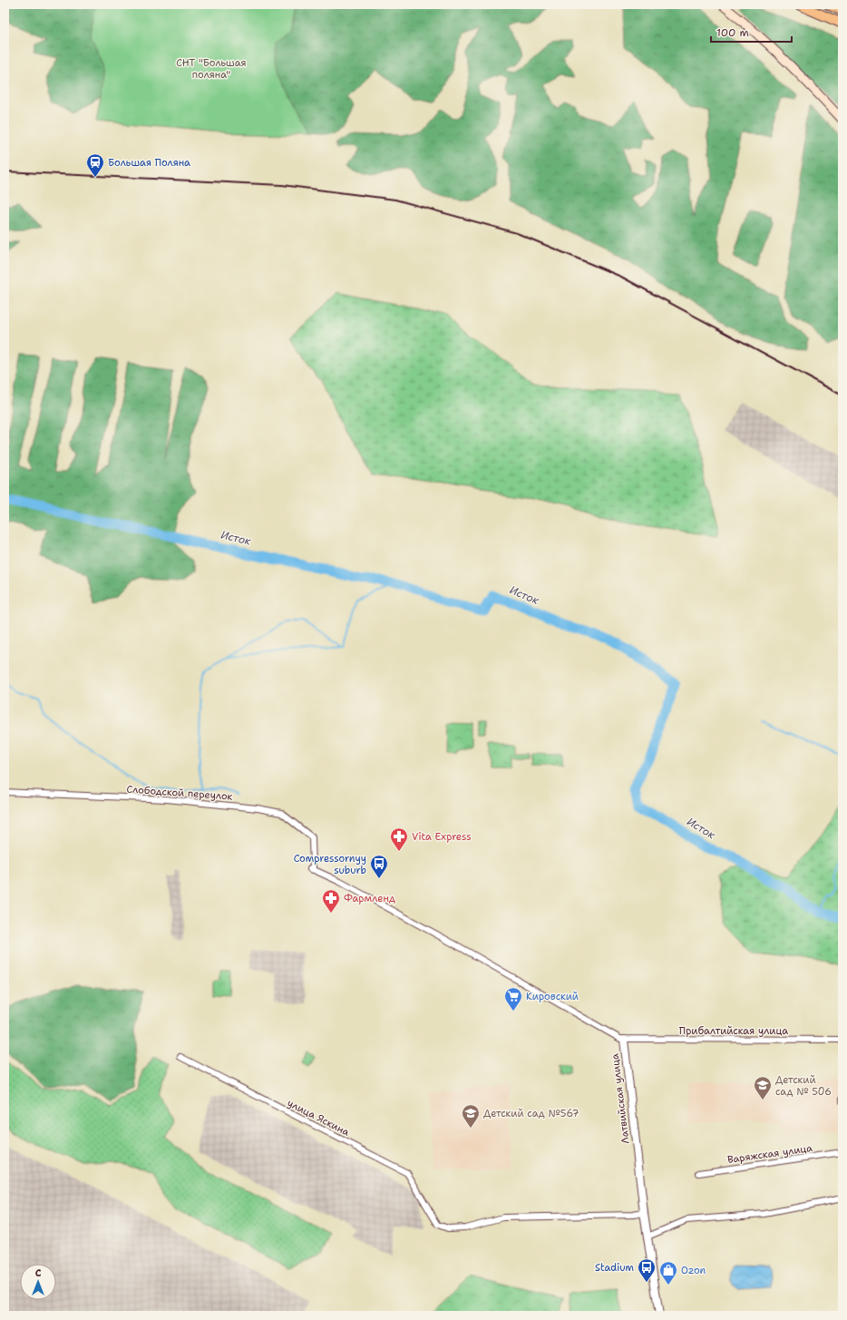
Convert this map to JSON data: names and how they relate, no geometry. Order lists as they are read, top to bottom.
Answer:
{
  "streets": {
    "street": [
      "Слободской переулок",
      "Прибалтийская улица",
      "Латвийская улица",
      "улица Яскина",
      "Варяжская улица"
    ]
  },
  "crossings": [
    ["Слободской переулок", "Латвийская улица"],
    ["Прибалтийская улица", "Латвийская улица"],
    ["Латвийская улица", "улица Яскина"]
  ],
  "water": ["Исток"],
  "parks": ["СНТ \"Большая поляна\""],
  "places": {
    "station": ["Большая Поляна"],
    "pharmacy": ["Vita Express", "Фармленд"],
    "bus stop": ["Compressornyy suburb", "Stadium"],
    "supermarket": ["Кировский"],
    "school or university": ["Детский сад № 506", "Детский сад №567"],
    "shop": ["Ozon"]
  },
  "scale_bar": "100 m",
  "north": "top"
}
